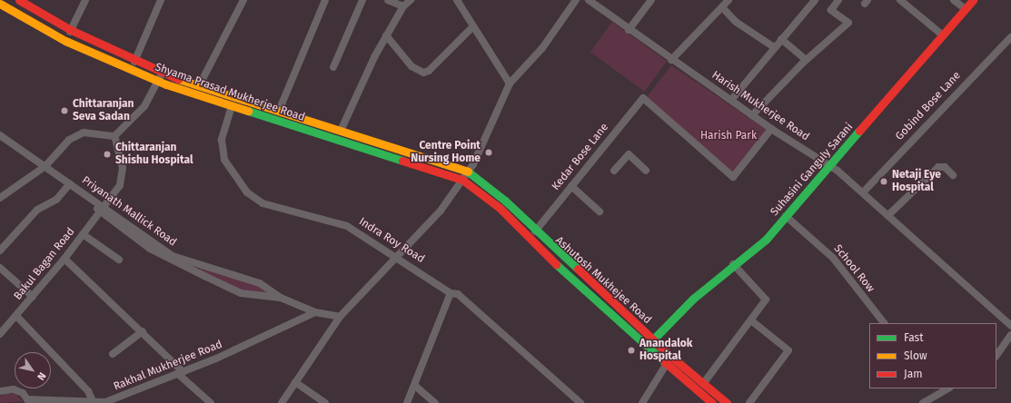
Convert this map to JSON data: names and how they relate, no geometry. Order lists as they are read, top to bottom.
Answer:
{
  "streets": {
    "main road": ["Shyama Prasad Mukherjee Road", "Suhasini Ganguly Sarani", "Ashutosh Mukhejee Road"],
    "street": [
      "Harish Mukherjee Road",
      "Gobind Bose Lane",
      "Kedar Bose Lane",
      "Priyanath Mallick Road",
      "Indra Roy Road",
      "Bakul Bagan Road",
      "School Row",
      "Rakhal Mukherjee Road"
    ]
  },
  "crossings": [
    ["Shyama Prasad Mukherjee Road", "Indra Roy Road"],
    ["Shyama Prasad Mukherjee Road", "Ashutosh Mukhejee Road"],
    ["Harish Mukherjee Road", "Gobind Bose Lane"],
    ["Harish Mukherjee Road", "Kedar Bose Lane"],
    ["Harish Mukherjee Road", "Suhasini Ganguly Sarani"],
    ["Kedar Bose Lane", "Ashutosh Mukhejee Road"],
    ["Suhasini Ganguly Sarani", "School Row"],
    ["Suhasini Ganguly Sarani", "Ashutosh Mukhejee Road"],
    ["Priyanath Mallick Road", "Bakul Bagan Road"],
    ["Priyanath Mallick Road", "Rakhal Mukherjee Road"]
  ],
  "parks": ["Harish Park"],
  "places": [
    "Chittaranjan Seva Sadan",
    "Centre Point Nursing Home",
    "Chittaranjan Shishu Hospital",
    "Netaji Eye Hospital",
    "Anandalok Hospital"
  ],
  "legend": ["Fast", "Slow", "Jam"],
  "north": "bottom right"
}
